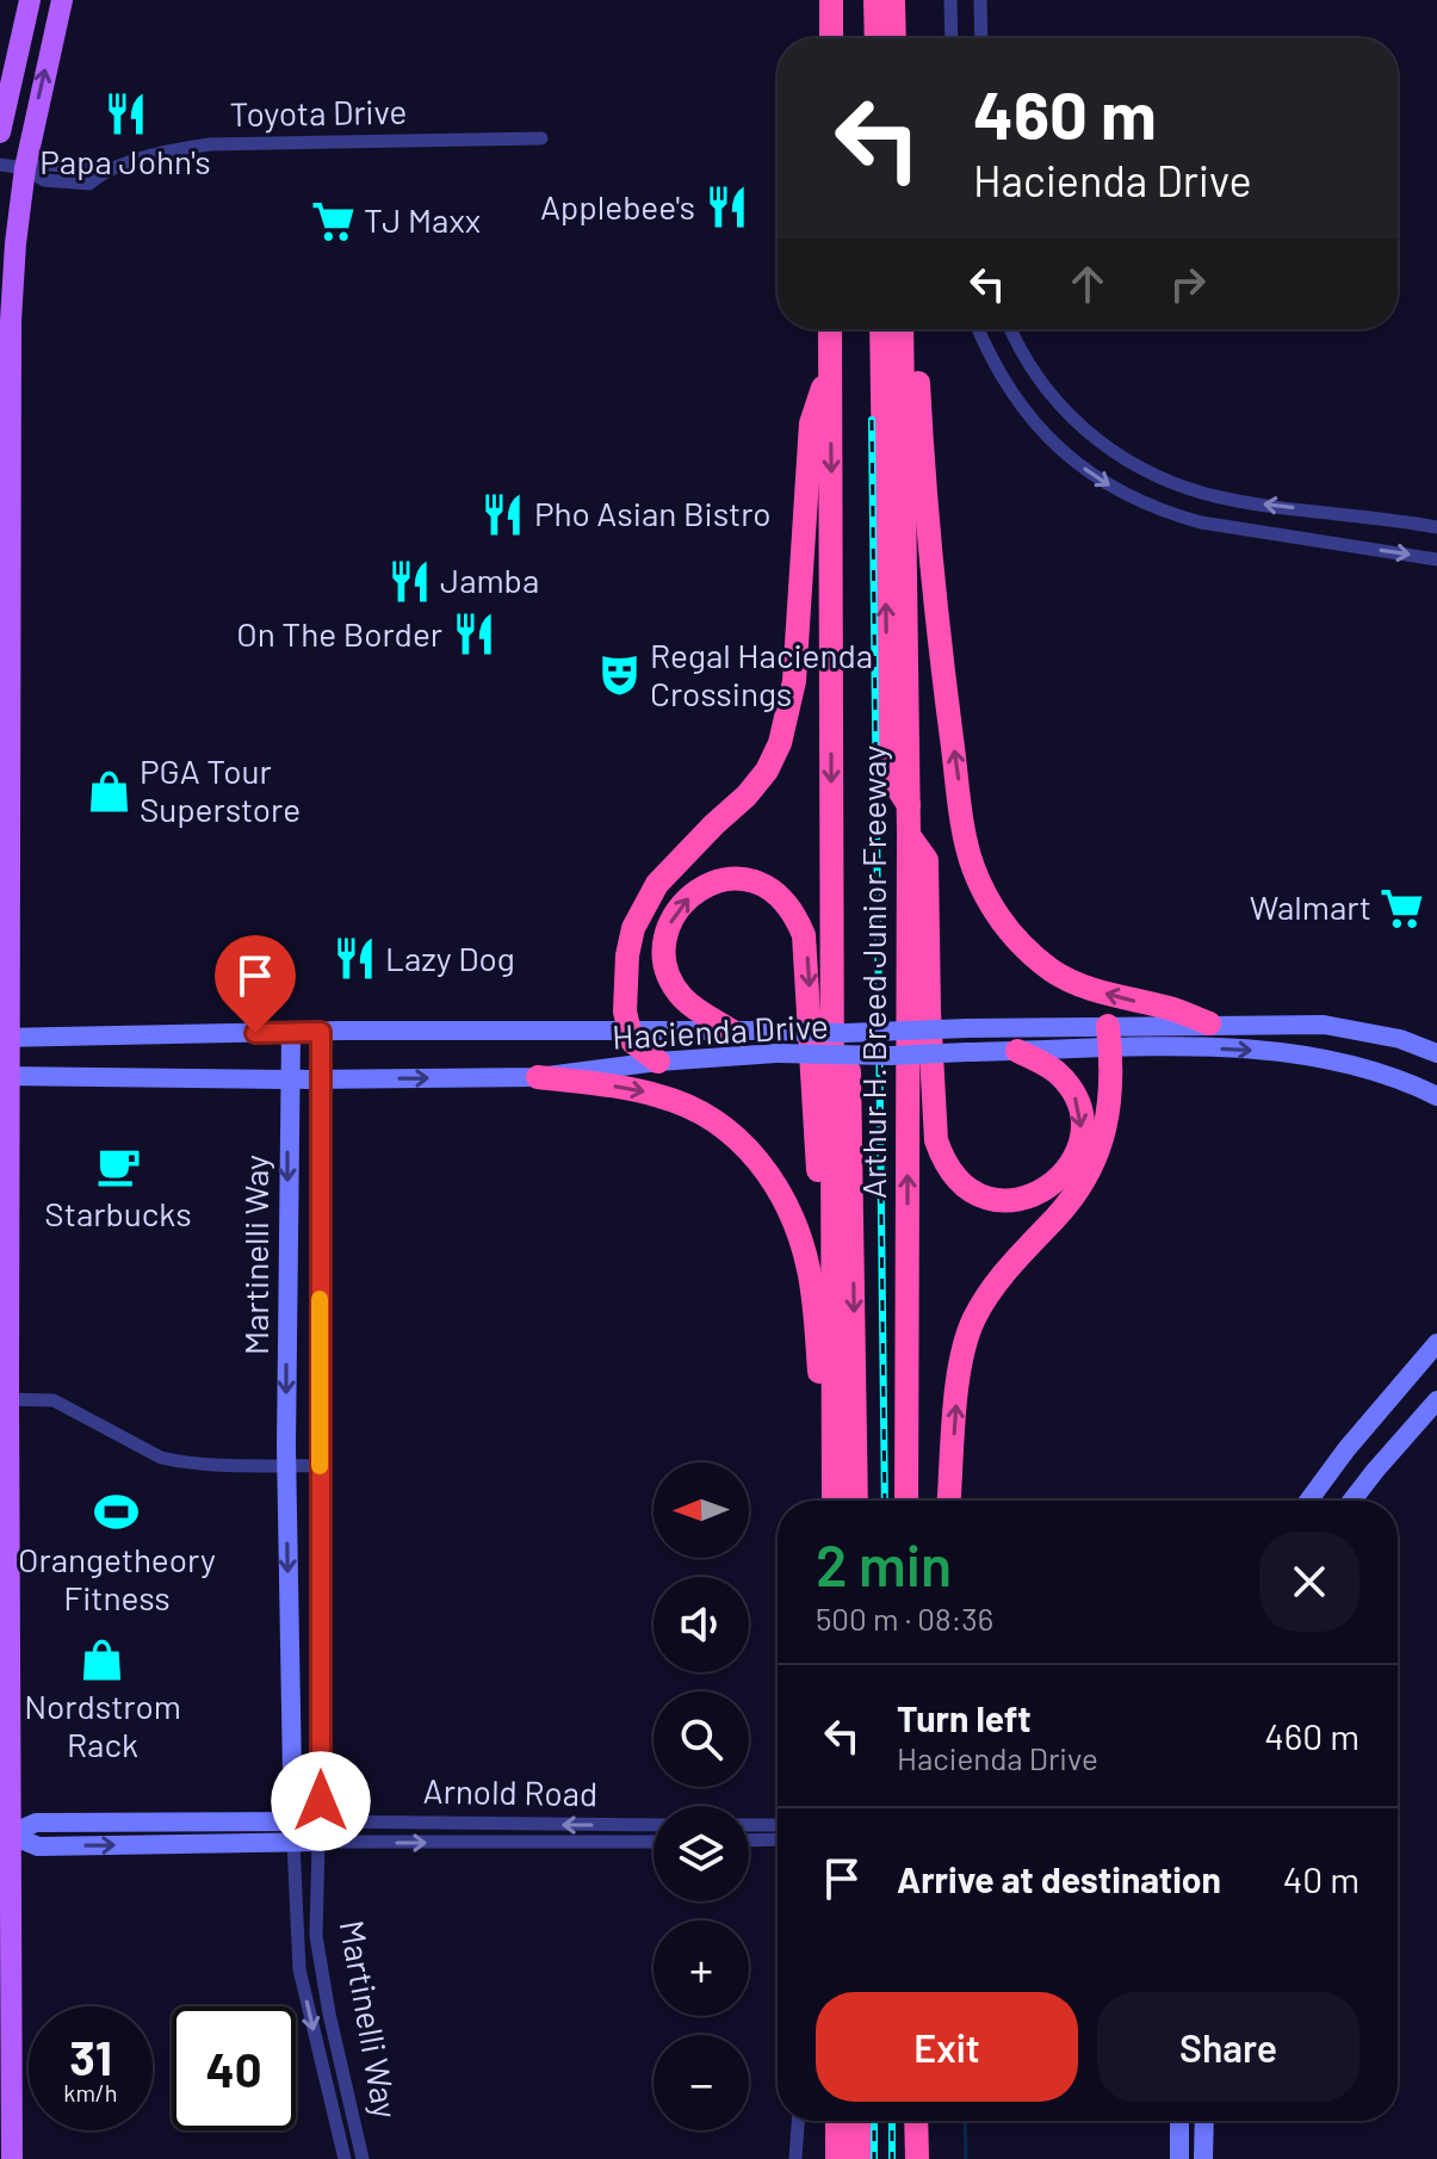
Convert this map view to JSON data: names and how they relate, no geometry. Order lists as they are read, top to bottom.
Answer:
{
  "streets": {
    "highway": ["Arthur H. Breed Junior Freeway"],
    "main road": ["Hacienda Drive", "Martinelli Way", "Arnold Road"],
    "street": ["Toyota Drive"]
  },
  "crossings": [
    ["Hacienda Drive", "Martinelli Way"],
    ["Martinelli Way", "Arnold Road"]
  ],
  "places": {
    "restaurant": [
      "Papa John's",
      "Applebee's",
      "Pho Asian Bistro",
      "Jamba",
      "On The Border",
      "Lazy Dog"
    ],
    "supermarket": ["TJ Maxx", "Walmart"],
    "theatre": ["Regal Hacienda Crossings"],
    "shop": ["PGA Tour Superstore", "Nordstrom Rack"],
    "cafe": ["Starbucks"],
    "sports": ["Orangetheory Fitness"]
  },
  "north": "left",
  "page": {
    "turn": ["460 m", "Hacienda Drive"],
    "map_buttons": ["+", "−"],
    "heading": ["2 min", "500 m · 08:36"],
    "list": [
      {
        "name": "Turn left",
        "note": "Hacienda Drive",
        "value": "460 m"
      },
      {
        "name": "Arrive at destination",
        "value": "40 m"
      }
    ],
    "buttons": ["Exit", "Share"],
    "speed": "31 km/h",
    "limit": "40"
  }
}
